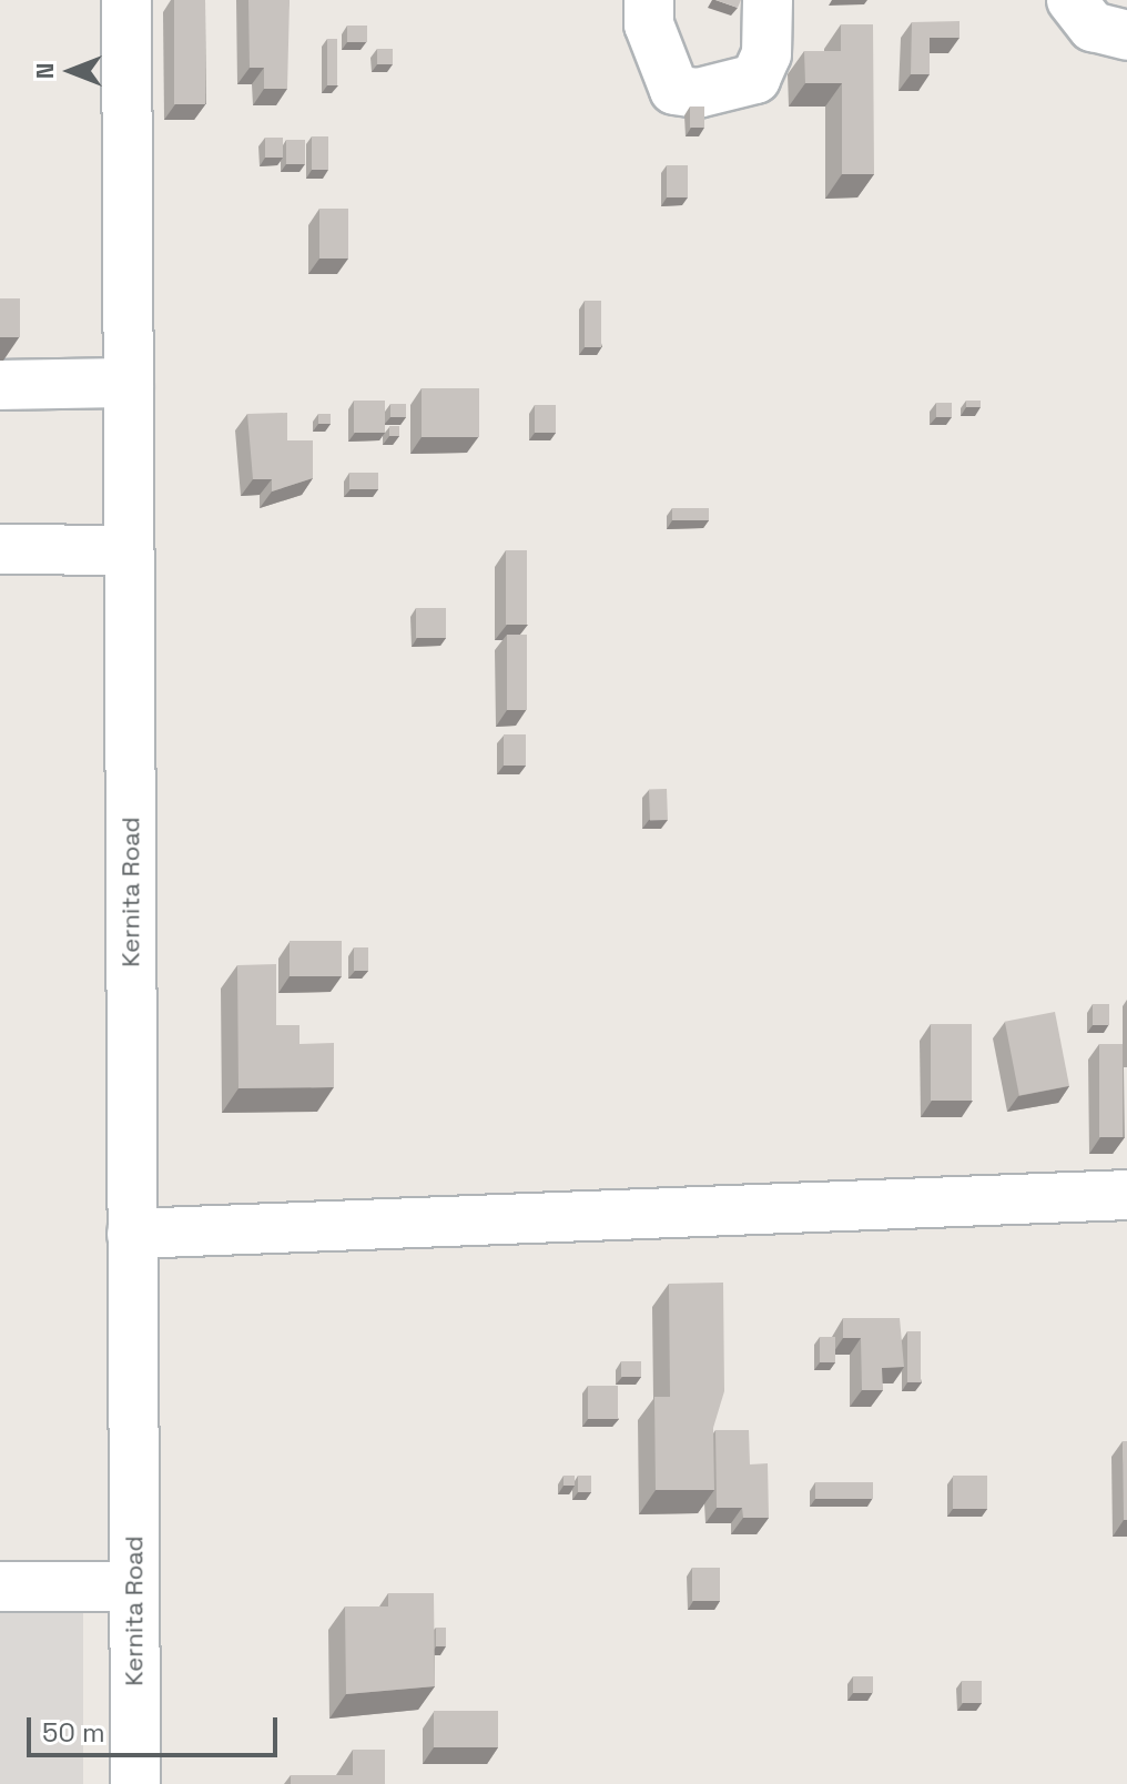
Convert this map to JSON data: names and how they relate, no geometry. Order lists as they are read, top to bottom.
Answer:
{
  "streets": {
    "street": ["Kernita Road"]
  },
  "scale_bar": "50 m",
  "north": "left"
}
